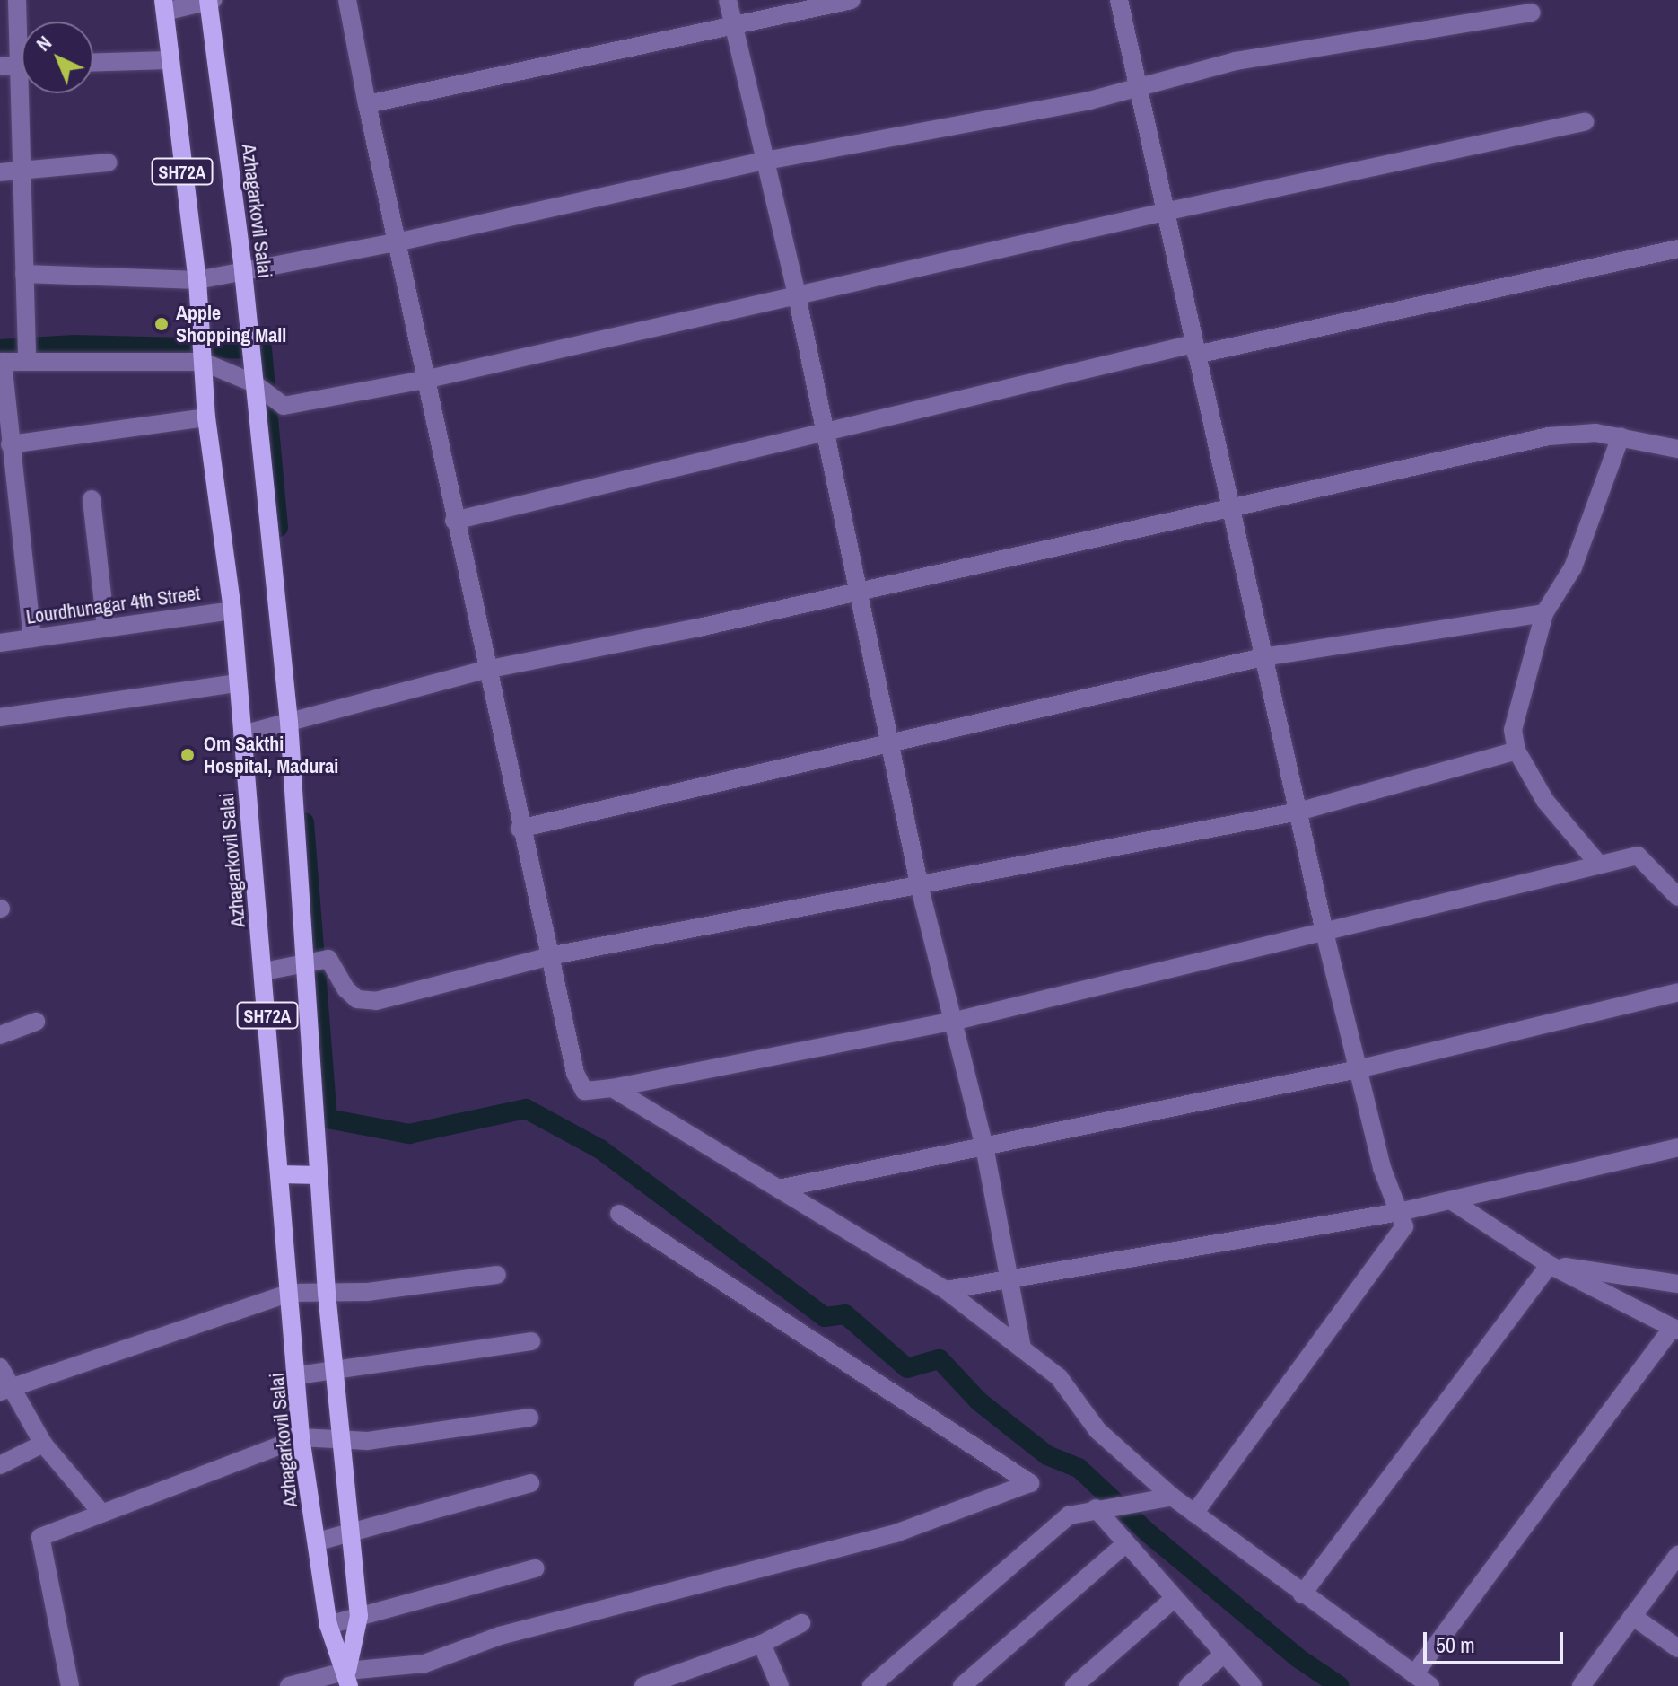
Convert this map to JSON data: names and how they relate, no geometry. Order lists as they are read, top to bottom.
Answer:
{
  "streets": {
    "main road": ["SH72A", "Azhagarkovil Salai"],
    "street": ["Lourdhunagar 4th Street"]
  },
  "crossings": [
    ["Azhagarkovil Salai", "Lourdhunagar 4th Street"]
  ],
  "places": ["Apple Shopping Mall", "Om Sakthi Hospital, Madurai"],
  "scale_bar": "50 m",
  "north": "top left"
}
